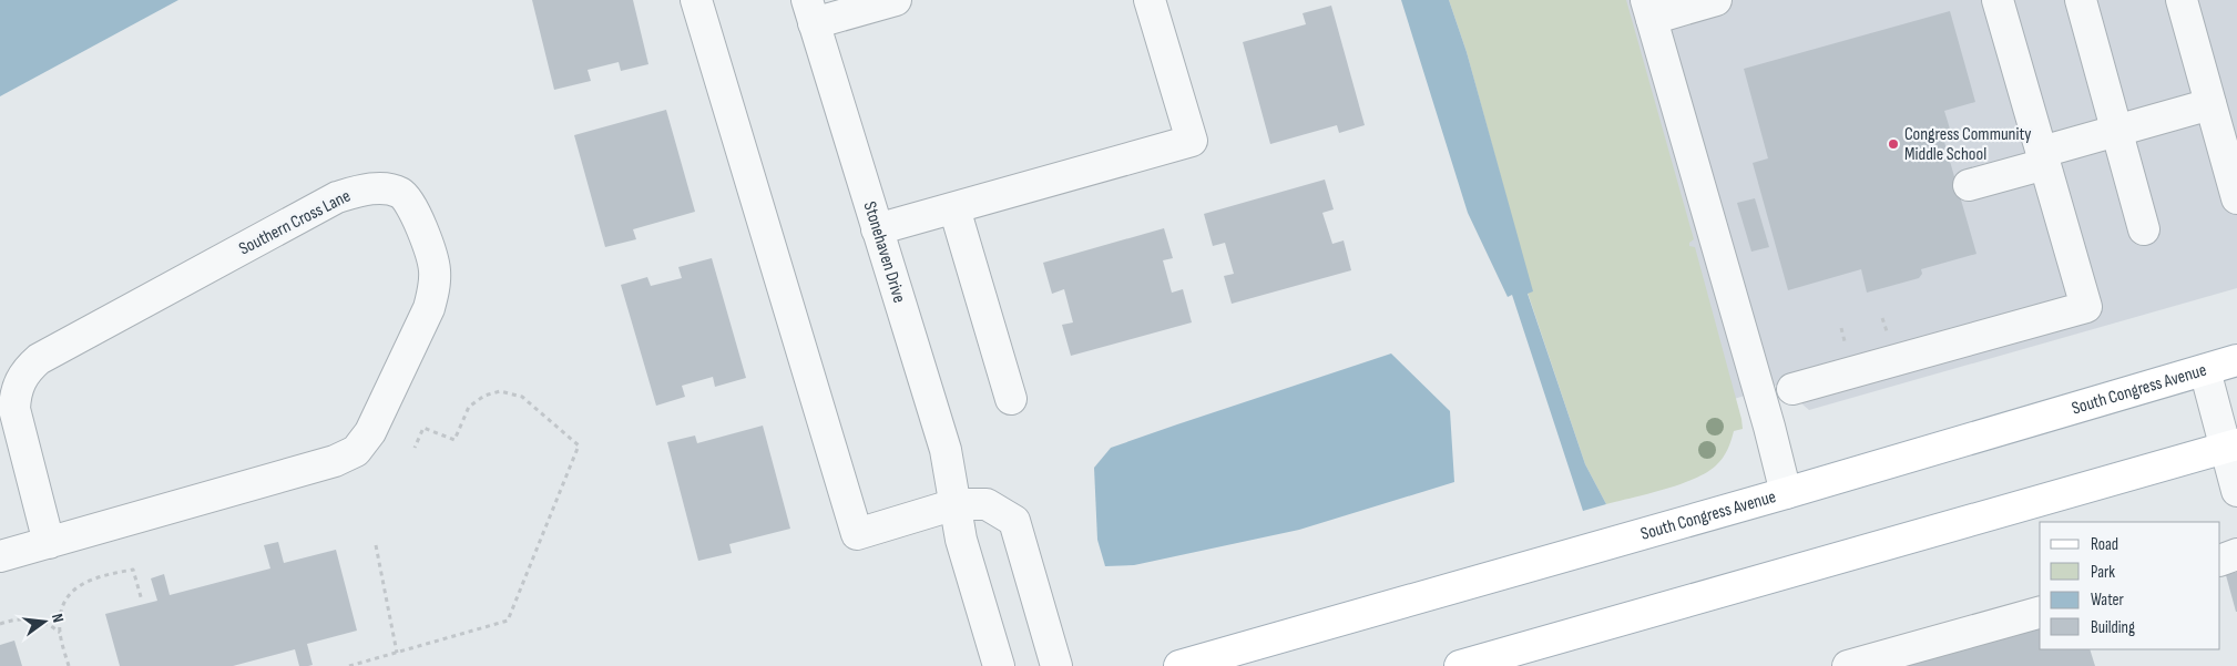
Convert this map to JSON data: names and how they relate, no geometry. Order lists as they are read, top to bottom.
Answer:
{
  "streets": {
    "main road": ["South Congress Avenue"],
    "street": ["Southern Cross Lane", "Stonehaven Drive"]
  },
  "places": ["Congress Community Middle School"],
  "legend": [
    "Road",
    "Park",
    "Water",
    "Building"
  ],
  "north": "right"
}
